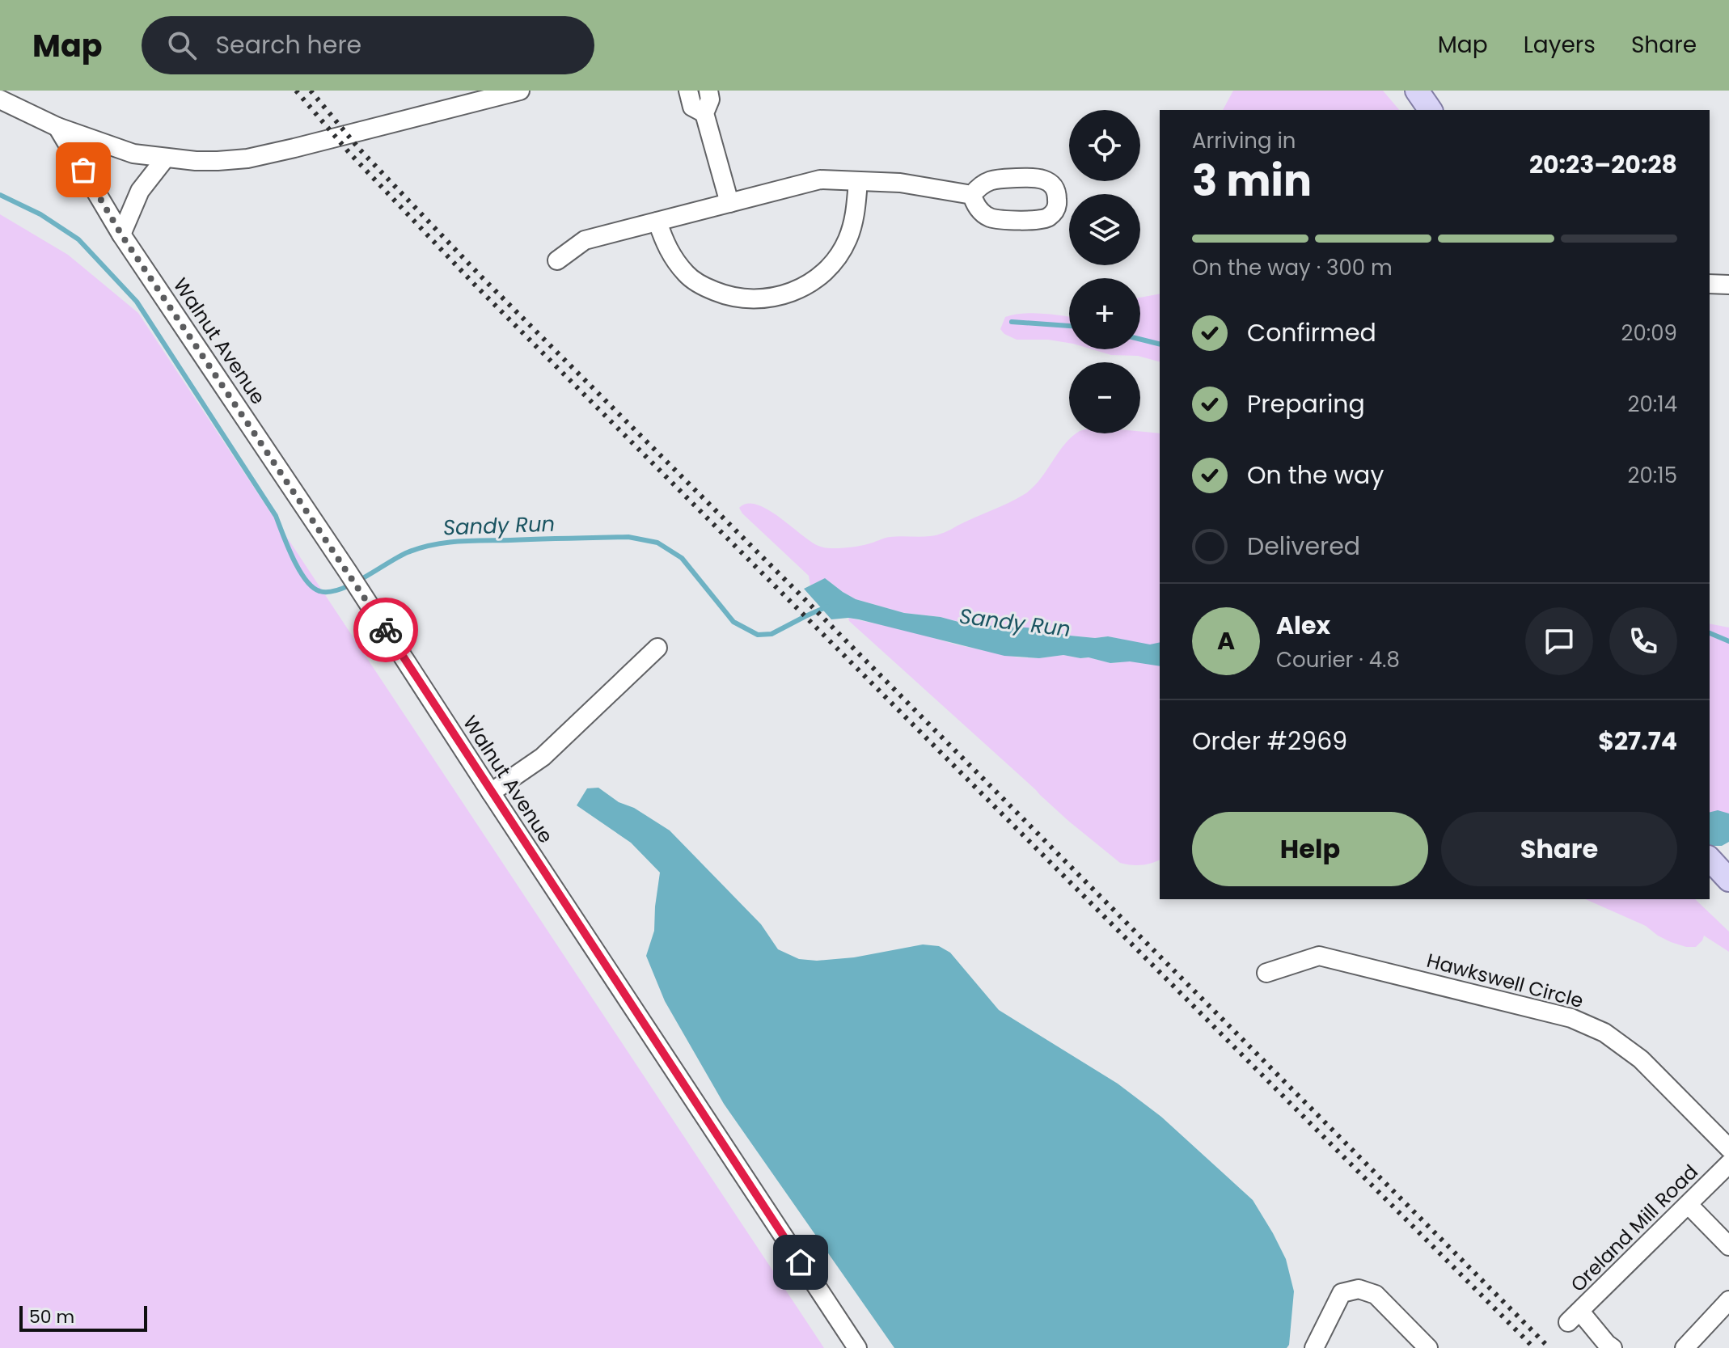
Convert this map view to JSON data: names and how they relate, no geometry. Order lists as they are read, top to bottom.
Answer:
{
  "streets": {
    "street": ["Walnut Avenue", "Hawkswell Circle", "Oreland Mill Road"]
  },
  "water": ["Sandy Run"],
  "scale_bar": "50 m",
  "page": {
    "header": "Map",
    "search": "Search here",
    "nav": ["Map", "Layers", "Share"],
    "map_buttons": ["+", "−"],
    "heading": ["3 min", "Arriving in", "20:23–20:28"],
    "panel": [
      "Alex",
      "Courier · 4.8",
      "Order #2969",
      "$27.74"
    ],
    "bar": "On the way · 300 m",
    "list": [
      ["Confirmed", "20:09"],
      ["Preparing", "20:14"],
      ["On the way", "20:15"],
      "Delivered"
    ],
    "round": "A",
    "buttons": ["Help", "Share"],
    "scale": "50 m"
  }
}
